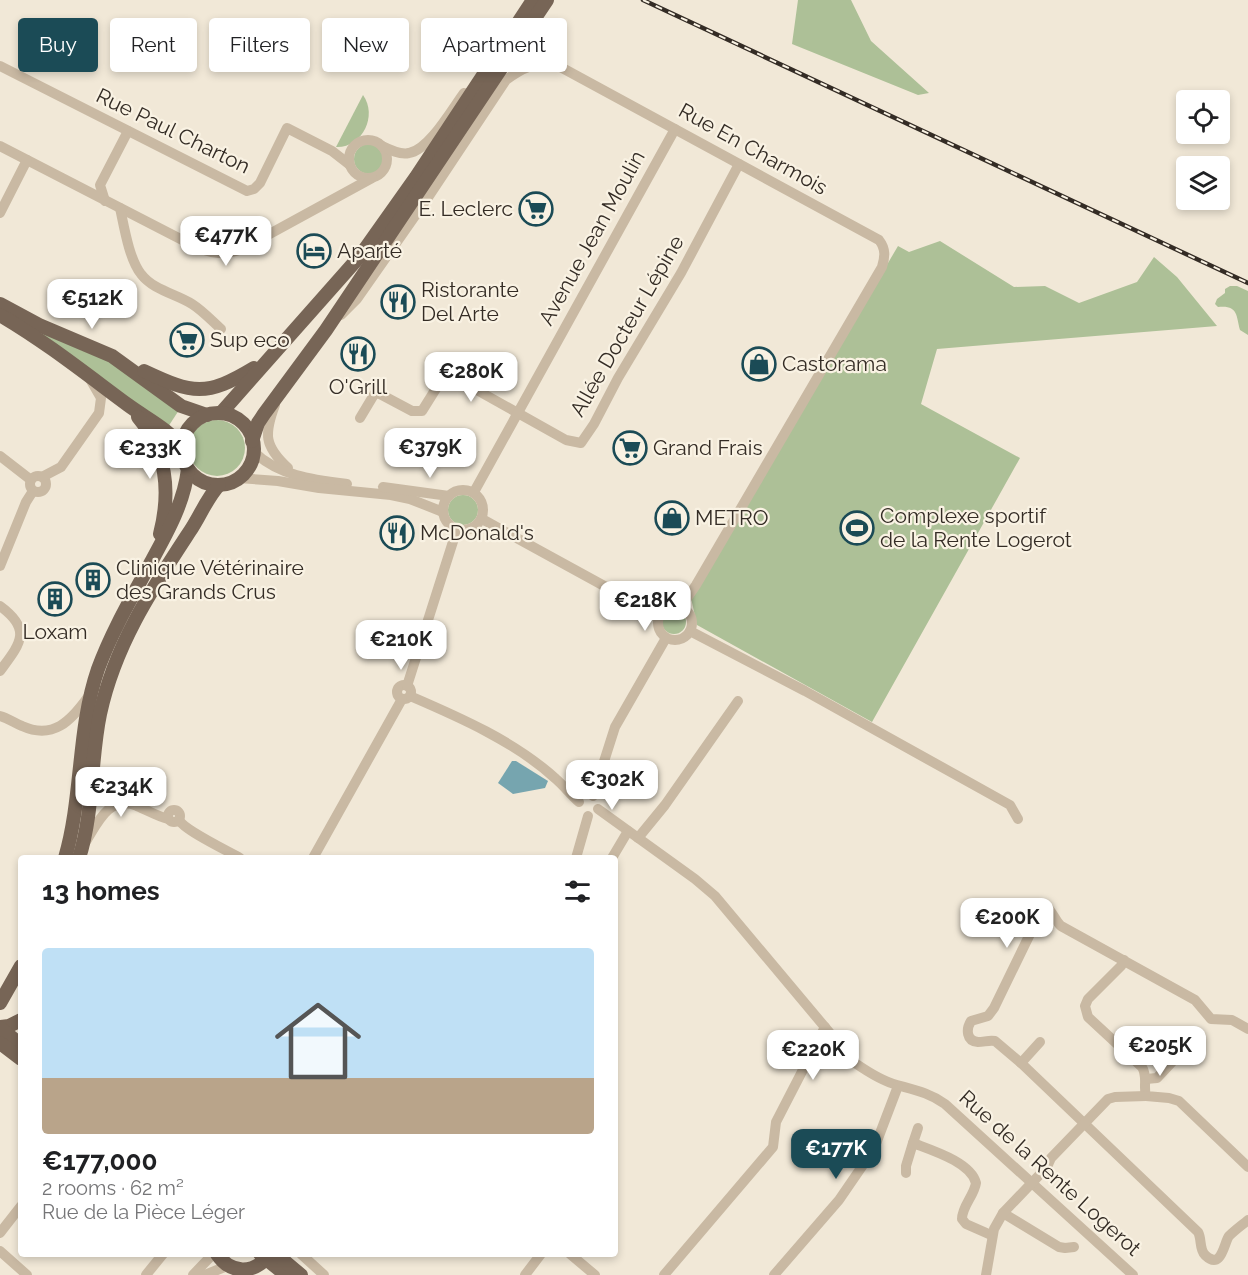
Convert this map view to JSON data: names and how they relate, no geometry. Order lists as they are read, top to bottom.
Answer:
{
  "streets": {
    "street": [
      "Rue Paul Charton",
      "Rue En Charmois",
      "Avenue Jean Moulin",
      "Allée Docteur Lépine",
      "Rue de la Rente Logerot"
    ]
  },
  "crossings": [
    ["Rue En Charmois", "Avenue Jean Moulin"],
    ["Rue En Charmois", "Allée Docteur Lépine"],
    ["Avenue Jean Moulin", "Allée Docteur Lépine"]
  ],
  "places": {
    "supermarket": ["E. Leclerc", "Sup eco", "Grand Frais"],
    "hotel": ["Aparté"],
    "restaurant": ["Ristorante Del Arte", "O'Grill", "McDonald's"],
    "shop": ["Castorama", "METRO"],
    "sports": ["Complexe sportif de la Rente Logerot"],
    "building": ["Clinique Vétérinaire des Grands Crus", "Loxam"]
  },
  "page": {
    "chip": [
      "Buy",
      "Rent",
      "Filters",
      "New",
      "Apartment"
    ],
    "price": [
      "€477K",
      "€512K",
      "€280K",
      "€379K",
      "€233K",
      "€218K",
      "€210K",
      "€302K",
      "€234K",
      "€200K",
      "€205K",
      "€220K",
      "€177K"
    ],
    "heading": "13 homes",
    "list": [
      {
        "name": "€177,000",
        "note": "2 rooms · 62 m² · Rue de la Pièce Léger"
      }
    ]
  }
}
